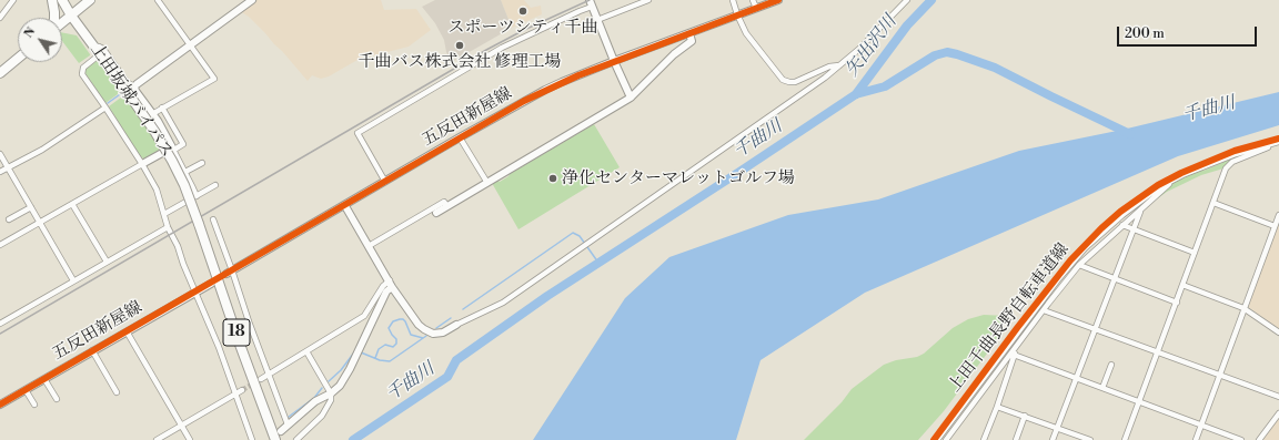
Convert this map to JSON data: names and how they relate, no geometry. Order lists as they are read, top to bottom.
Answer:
{
  "streets": {
    "highway": ["上田坂城バイパス", "18"],
    "street": ["五反田新屋線"],
    "cycle path": ["上田千曲長野自転車道線"]
  },
  "crossings": [
    ["上田坂城バイパス", "18"]
  ],
  "water": ["矢出沢川", "千曲川"],
  "places": ["スポーツシティ千曲", "千曲バス株式会社 修理工場", "浄化センターマレットゴルフ場"],
  "scale_bar": "200 m",
  "north": "top left"
}
